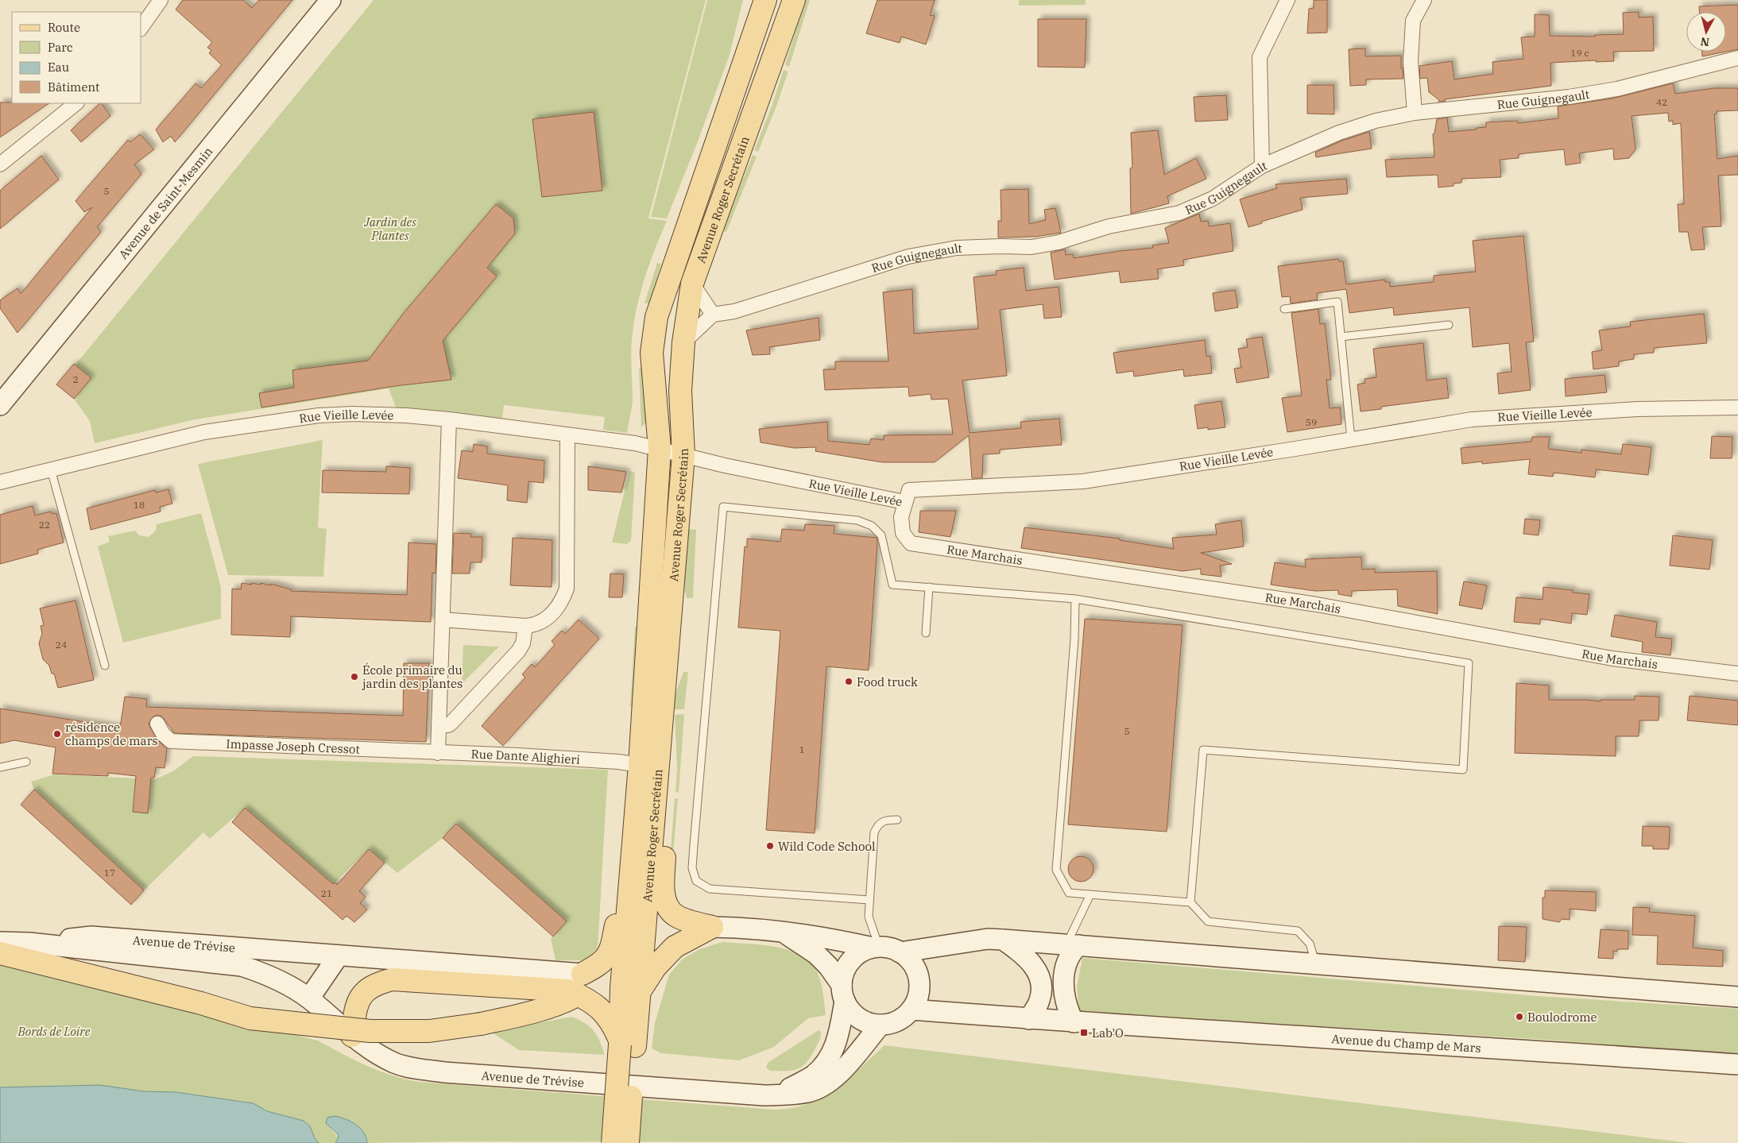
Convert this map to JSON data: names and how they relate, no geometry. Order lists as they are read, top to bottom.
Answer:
{
  "streets": {
    "main road": ["Avenue Roger Secrétain"],
    "street": [
      "Rue Guignegault",
      "Avenue de Saint-Mesmin",
      "Rue Vieille Levée",
      "Rue Marchais",
      "Impasse Joseph Cressot",
      "Rue Dante Alighieri",
      "Avenue de Trévise",
      "Avenue du Champ de Mars"
    ]
  },
  "crossings": [
    ["Avenue Roger Secrétain", "Rue Vieille Levée"],
    ["Avenue Roger Secrétain", "Rue Dante Alighieri"],
    ["Rue Vieille Levée", "Rue Marchais"],
    ["Impasse Joseph Cressot", "Rue Dante Alighieri"],
    ["Avenue de Trévise", "Avenue du Champ de Mars"]
  ],
  "parks": ["Jardin des Plantes", "Bords de Loire"],
  "places": {
    "other": [
      "École primaire du jardin des plantes",
      "Food truck",
      "résidence champs de mars",
      "Wild Code School",
      "Boulodrome"
    ],
    "transit": ["Lab'O"]
  },
  "house_numbers": [
    "19 c",
    "42",
    "5",
    "2",
    "59",
    "18",
    "22",
    "24",
    "5",
    "1",
    "17",
    "21"
  ],
  "legend": [
    "Route",
    "Parc",
    "Eau",
    "Bâtiment"
  ],
  "north": "bottom"
}
